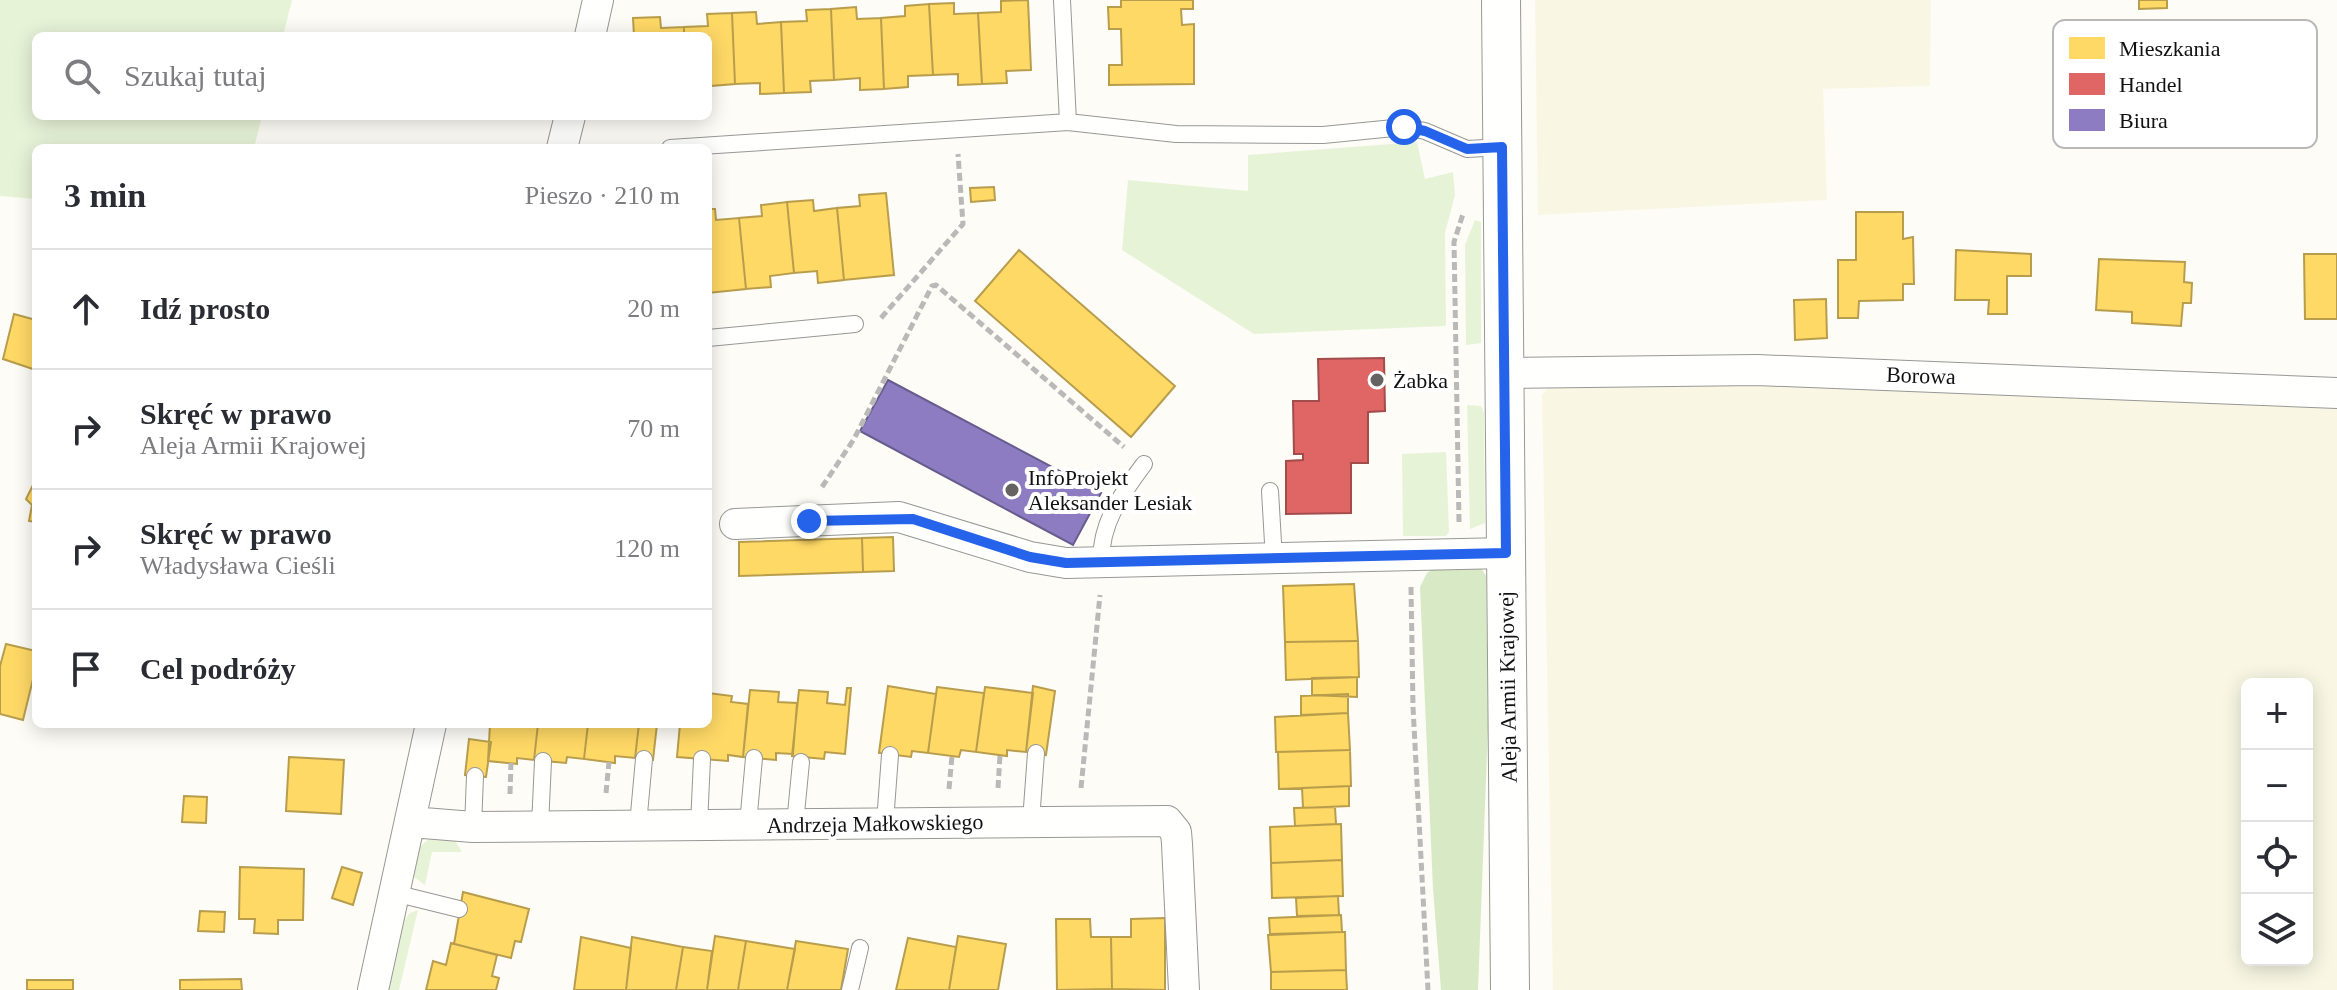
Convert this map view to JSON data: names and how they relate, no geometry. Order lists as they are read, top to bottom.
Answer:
{
  "streets": {
    "street": ["Borowa", "Aleja Armii Krajowej", "Andrzeja Małkowskiego"]
  },
  "crossings": [
    ["Borowa", "Aleja Armii Krajowej"]
  ],
  "places": ["Żabka", "InfoProjekt Aleksander Lesiak"],
  "legend": ["Mieszkania", "Handel", "Biura"],
  "page": {
    "search": "Szukaj tutaj",
    "heading": ["3 min", "Pieszo · 210 m"],
    "list": [
      ["Idź prosto", "20 m"],
      ["Skręć w prawo", "Aleja Armii Krajowej", "70 m"],
      ["Skręć w prawo", "Władysława Cieśli", "120 m"],
      "Cel podróży"
    ],
    "map_buttons": ["+", "−"]
  }
}
